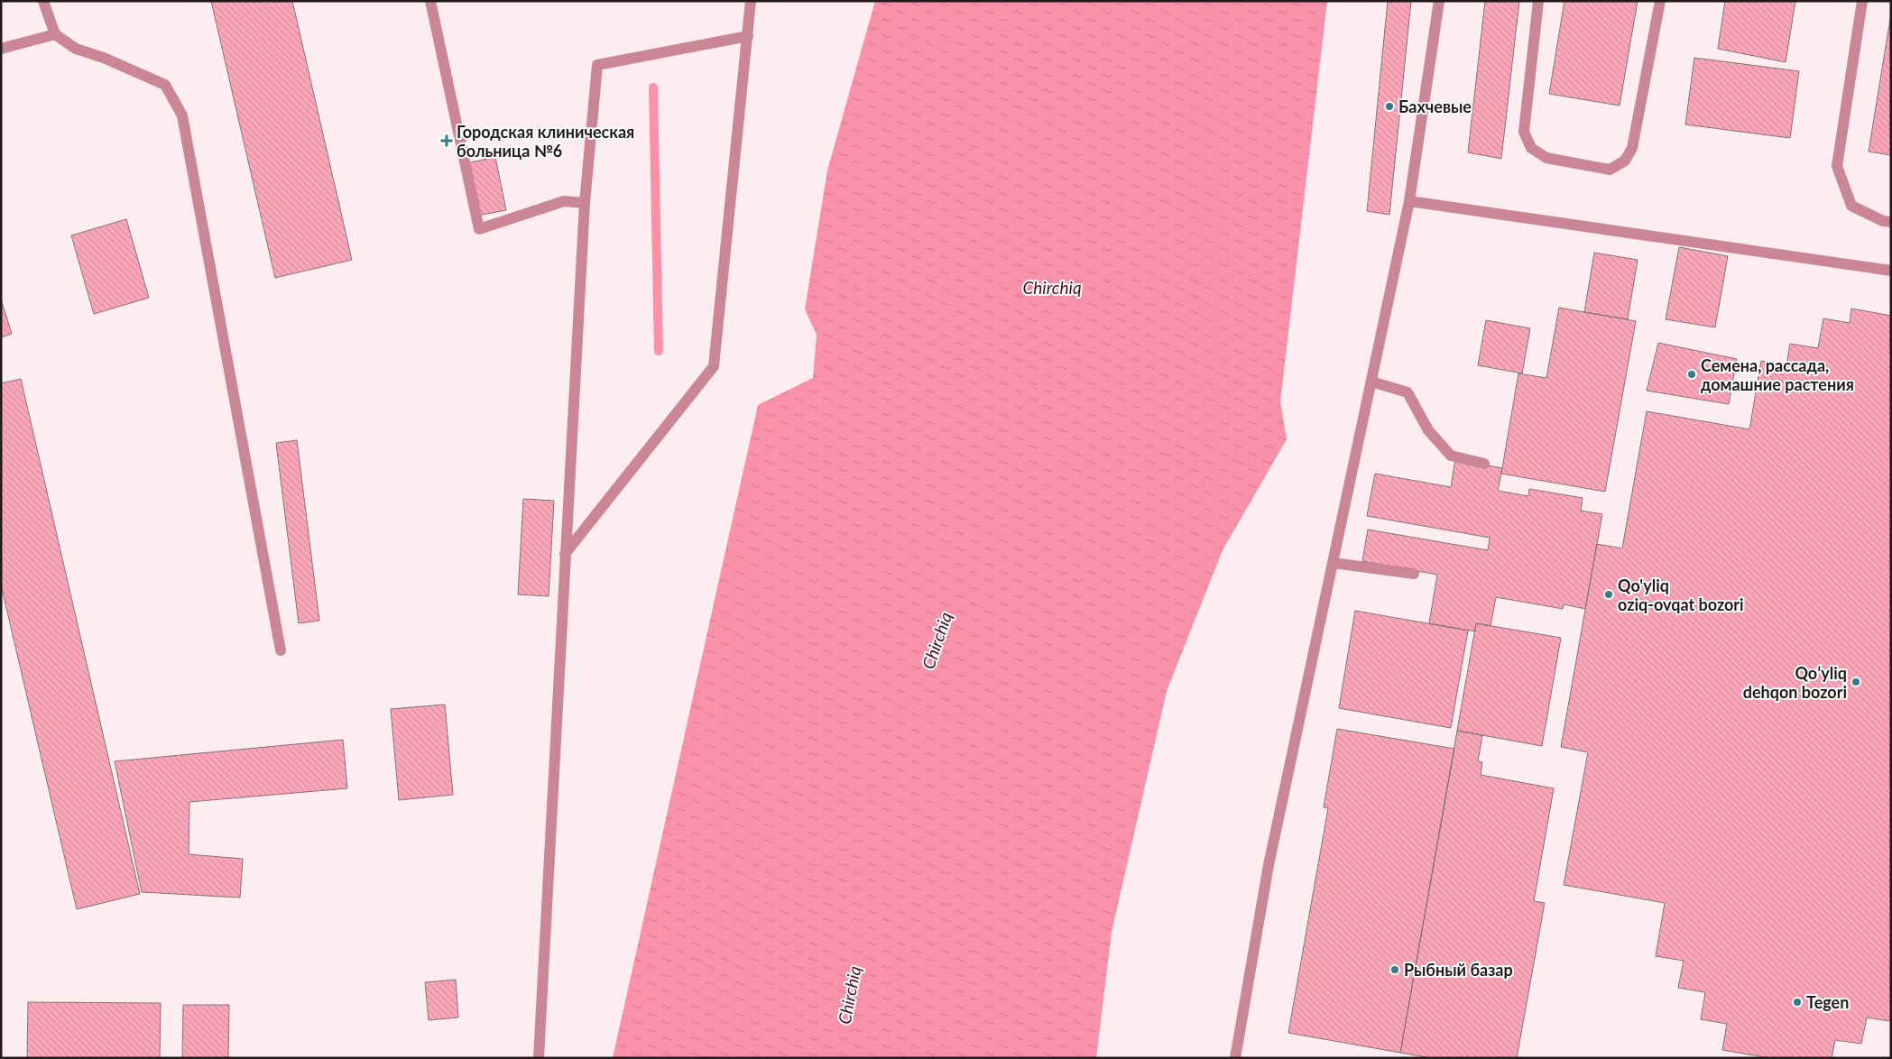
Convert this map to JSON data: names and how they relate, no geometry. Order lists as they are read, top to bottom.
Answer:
{
  "water": ["Chirchiq"],
  "places": {
    "other": [
      "Бахчевые",
      "Семена, рассада, домашние растения",
      "Qo'yliq oziq-ovqat bozori",
      "Qoʻyliq dehqon bozori",
      "Рыбный базар",
      "Tegen"
    ],
    "health": ["Городская клиническая больница №6"]
  }
}
